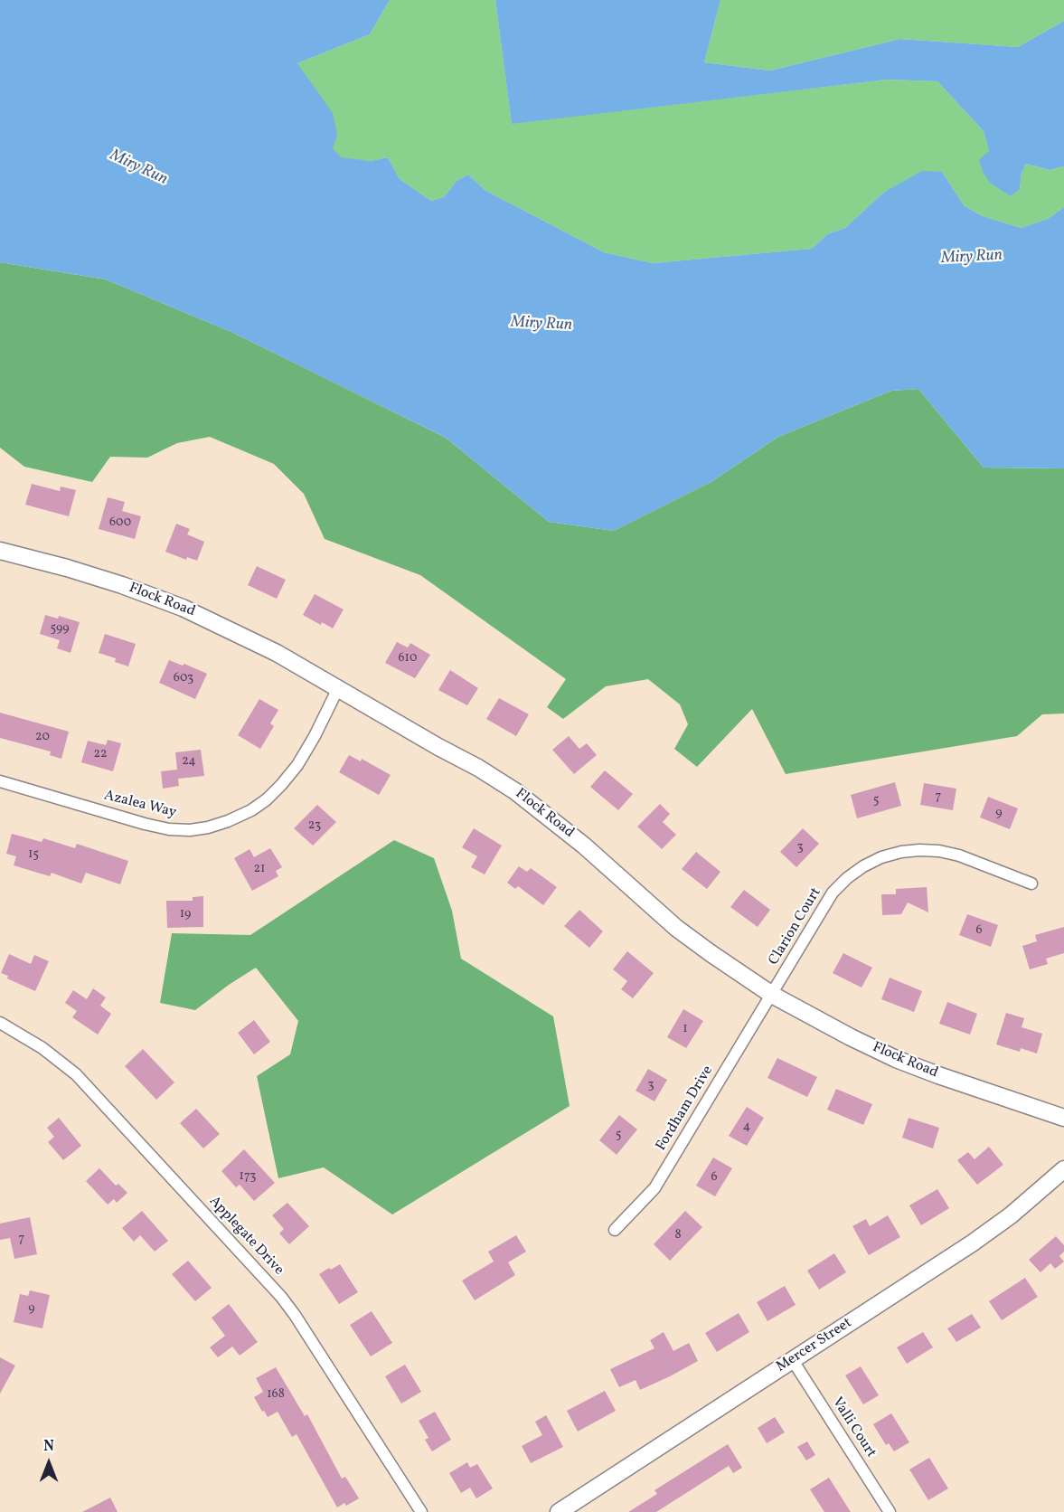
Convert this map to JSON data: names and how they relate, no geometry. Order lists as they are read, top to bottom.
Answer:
{
  "streets": {
    "street": [
      "Flock Road",
      "Azalea Way",
      "Clarion Court",
      "Fordham Drive",
      "Applegate Drive",
      "Mercer Street",
      "Valli Court"
    ]
  },
  "crossings": [
    ["Flock Road", "Azalea Way"],
    ["Flock Road", "Clarion Court"],
    ["Flock Road", "Fordham Drive"],
    ["Clarion Court", "Fordham Drive"],
    ["Mercer Street", "Valli Court"]
  ],
  "water": ["Miry Run"],
  "house_numbers": [
    "600",
    "599",
    "610",
    "603",
    "20",
    "22",
    "24",
    "7",
    "5",
    "9",
    "23",
    "3",
    "15",
    "21",
    "19",
    "6",
    "1",
    "3",
    "4",
    "5",
    "173",
    "6",
    "8",
    "7",
    "9",
    "168"
  ],
  "north": "top"
}
